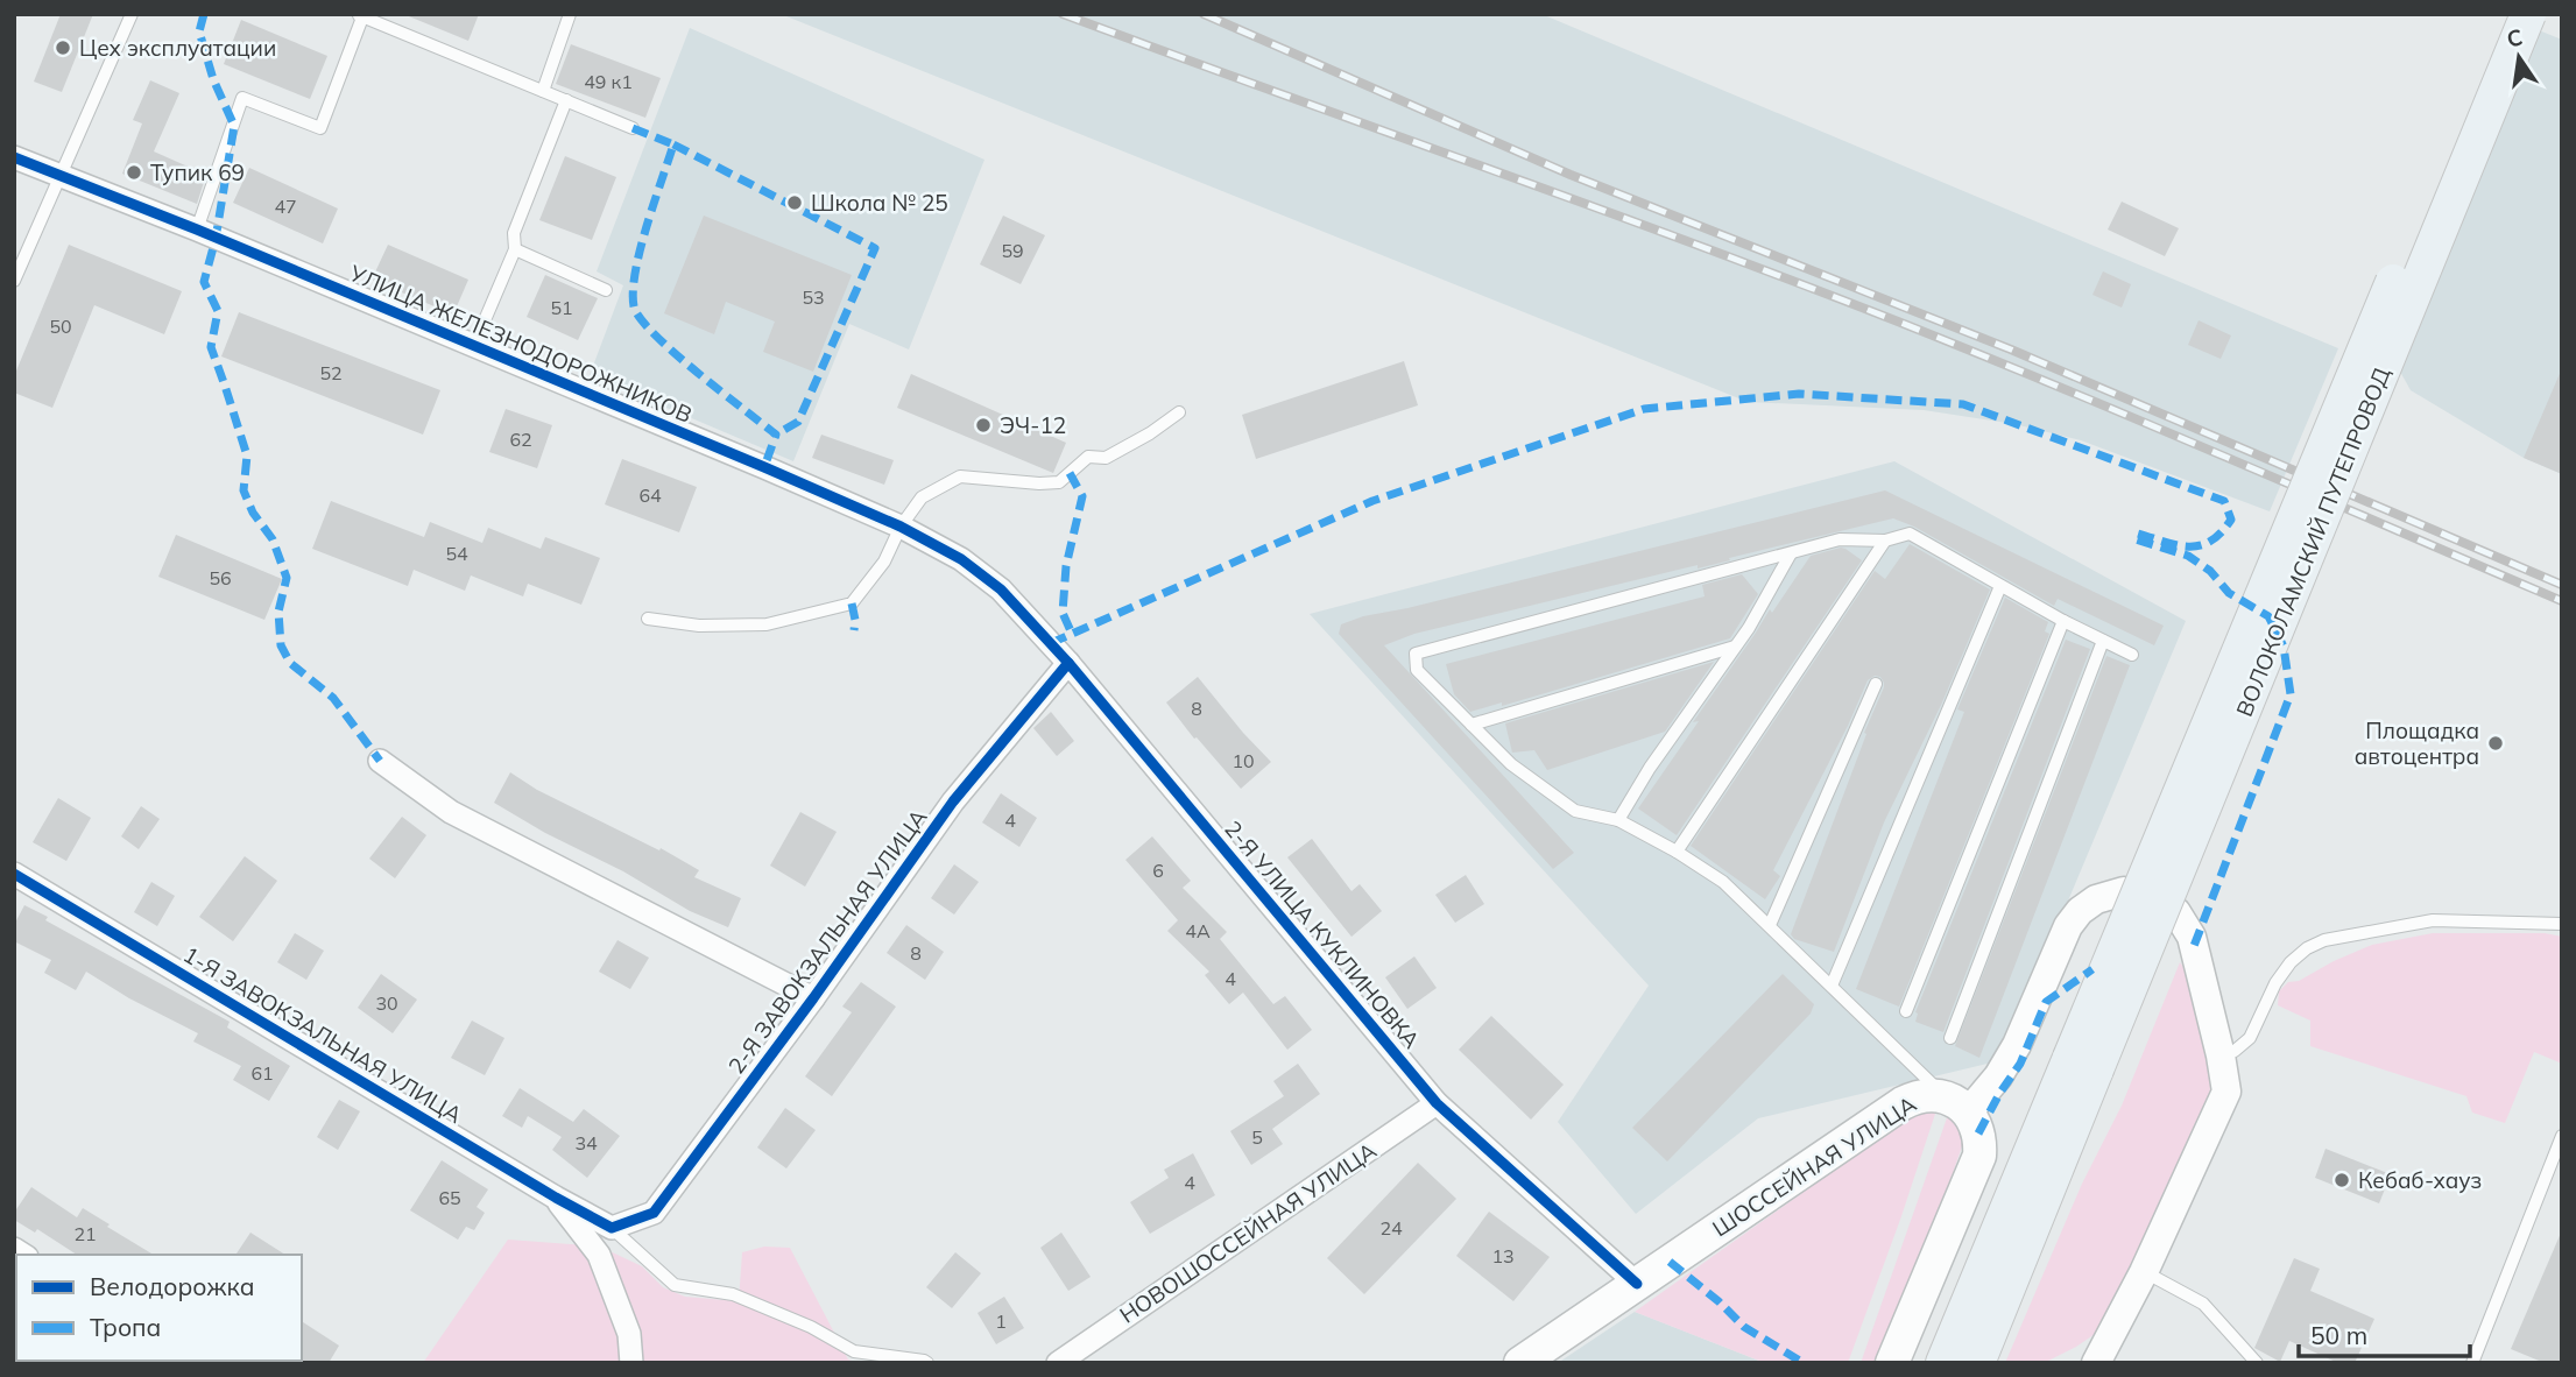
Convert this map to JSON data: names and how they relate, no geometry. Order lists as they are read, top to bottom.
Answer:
{
  "streets": {
    "main road": ["ВОЛОКОЛАМСКИЙ ПУТЕПРОВОД", "ШОССЕЙНАЯ УЛИЦА"],
    "street": [
      "УЛИЦА ЖЕЛЕЗНОДОРОЖНИКОВ",
      "2-Я УЛИЦА КУКЛИНОВКА",
      "2-Я ЗАВОКЗАЛЬНАЯ УЛИЦА",
      "1-Я ЗАВОКЗАЛЬНАЯ УЛИЦА",
      "НОВОШОССЕЙНАЯ УЛИЦА"
    ]
  },
  "crossings": [
    ["УЛИЦА ЖЕЛЕЗНОДОРОЖНИКОВ", "2-Я УЛИЦА КУКЛИНОВКА"],
    ["2-Я УЛИЦА КУКЛИНОВКА", "2-Я ЗАВОКЗАЛЬНАЯ УЛИЦА"],
    ["2-Я УЛИЦА КУКЛИНОВКА", "ШОССЕЙНАЯ УЛИЦА"],
    ["2-Я УЛИЦА КУКЛИНОВКА", "НОВОШОССЕЙНАЯ УЛИЦА"],
    ["2-Я ЗАВОКЗАЛЬНАЯ УЛИЦА", "1-Я ЗАВОКЗАЛЬНАЯ УЛИЦА"]
  ],
  "places": [
    "Цех эксплуатации",
    "Тупик 69",
    "Школа № 25",
    "ЭЧ-12",
    "Площадка автоцентра",
    "Кебаб-хауз"
  ],
  "house_numbers": [
    "49 к1",
    "47",
    "59",
    "53",
    "51",
    "50",
    "52",
    "62",
    "64",
    "54",
    "56",
    "8",
    "10",
    "4",
    "6",
    "4А",
    "8",
    "4",
    "30",
    "61",
    "5",
    "34",
    "4",
    "65",
    "24",
    "21",
    "13",
    "1"
  ],
  "legend": ["Велодорожка", "Тропа"],
  "scale_bar": "50 m",
  "north": "top"
}
